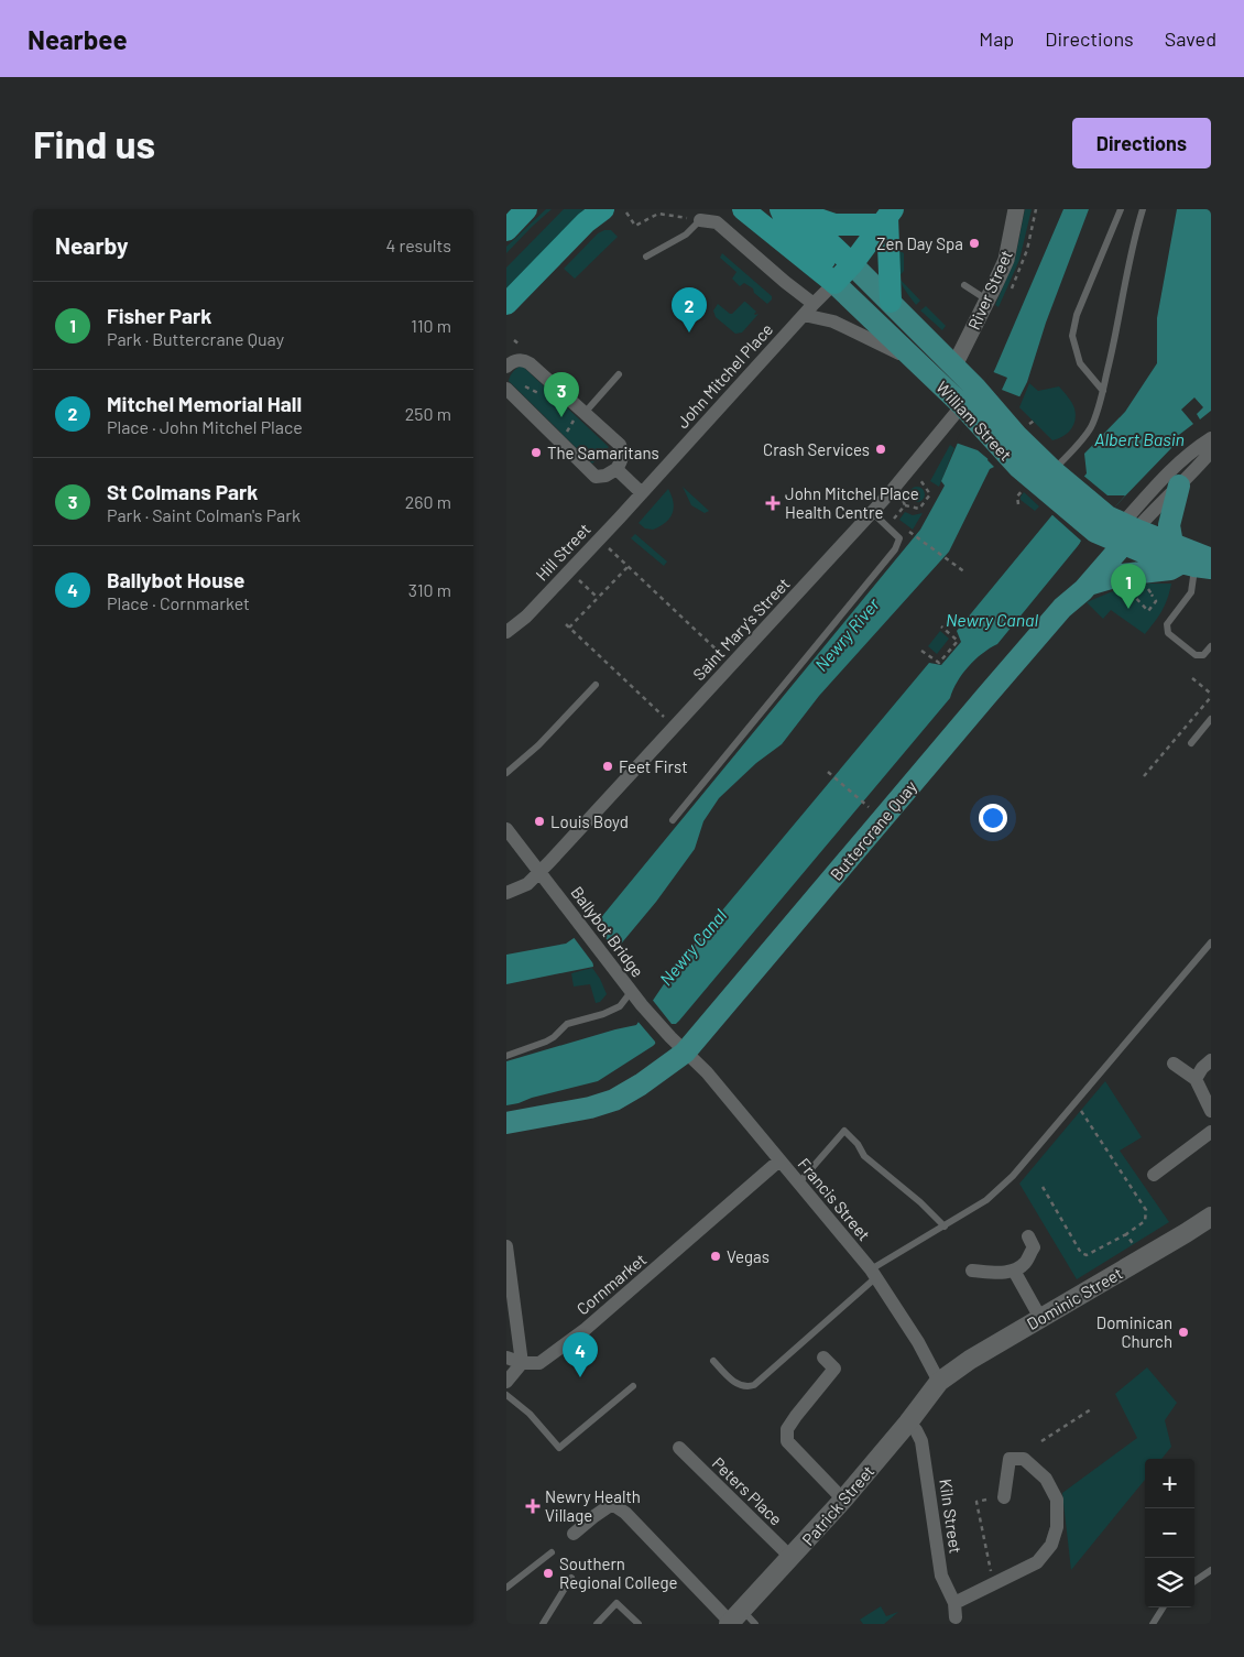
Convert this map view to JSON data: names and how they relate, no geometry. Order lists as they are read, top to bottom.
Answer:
{
  "streets": {
    "main road": [
      "William Street",
      "Buttercrane Quay",
      "Dominic Street",
      "Patrick Street"
    ],
    "street": [
      "River Street",
      "John Mitchel Place",
      "Hill Street",
      "Saint Mary's Street",
      "Ballybot Bridge",
      "Francis Street",
      "Cornmarket",
      "Peters Place",
      "Kiln Street"
    ]
  },
  "crossings": [
    ["River Street", "William Street"],
    ["John Mitchel Place", "William Street"],
    ["John Mitchel Place", "Hill Street"],
    ["William Street", "Saint Mary's Street"],
    ["William Street", "Buttercrane Quay"],
    ["Saint Mary's Street", "Ballybot Bridge"],
    ["Buttercrane Quay", "Ballybot Bridge"],
    ["Buttercrane Quay", "Francis Street"],
    ["Ballybot Bridge", "Francis Street"],
    ["Francis Street", "Cornmarket"],
    ["Francis Street", "Dominic Street"],
    ["Francis Street", "Patrick Street"],
    ["Dominic Street", "Patrick Street"],
    ["Peters Place", "Patrick Street"],
    ["Patrick Street", "Kiln Street"]
  ],
  "water": ["Albert Basin", "Newry Canal", "Newry River"],
  "places": {
    "other": [
      "Zen Day Spa",
      "Crash Services",
      "The Samaritans",
      "Feet First",
      "Louis Boyd",
      "Vegas",
      "Dominican Church",
      "Southern Regional College"
    ],
    "health": ["John Mitchel Place Health Centre", "Newry Health Village"]
  },
  "page": {
    "header": "Nearbee",
    "nav": ["Map", "Directions", "Saved"],
    "buttons": "Directions",
    "title": "Find us",
    "heading": ["Nearby", "4 results"],
    "list": [
      {
        "mark": "1",
        "name": "Fisher Park",
        "note": "Park · Buttercrane Quay",
        "value": "110 m"
      },
      {
        "mark": "2",
        "name": "Mitchel Memorial Hall",
        "note": "Place · John Mitchel Place",
        "value": "250 m"
      },
      {
        "mark": "3",
        "name": "St Colmans Park",
        "note": "Park · Saint Colman's Park",
        "value": "260 m"
      },
      {
        "mark": "4",
        "name": "Ballybot House",
        "note": "Place · Cornmarket",
        "value": "310 m"
      }
    ],
    "pins": [
      "2",
      "3",
      "1",
      "4"
    ],
    "map_buttons": ["+", "−"]
  }
}
